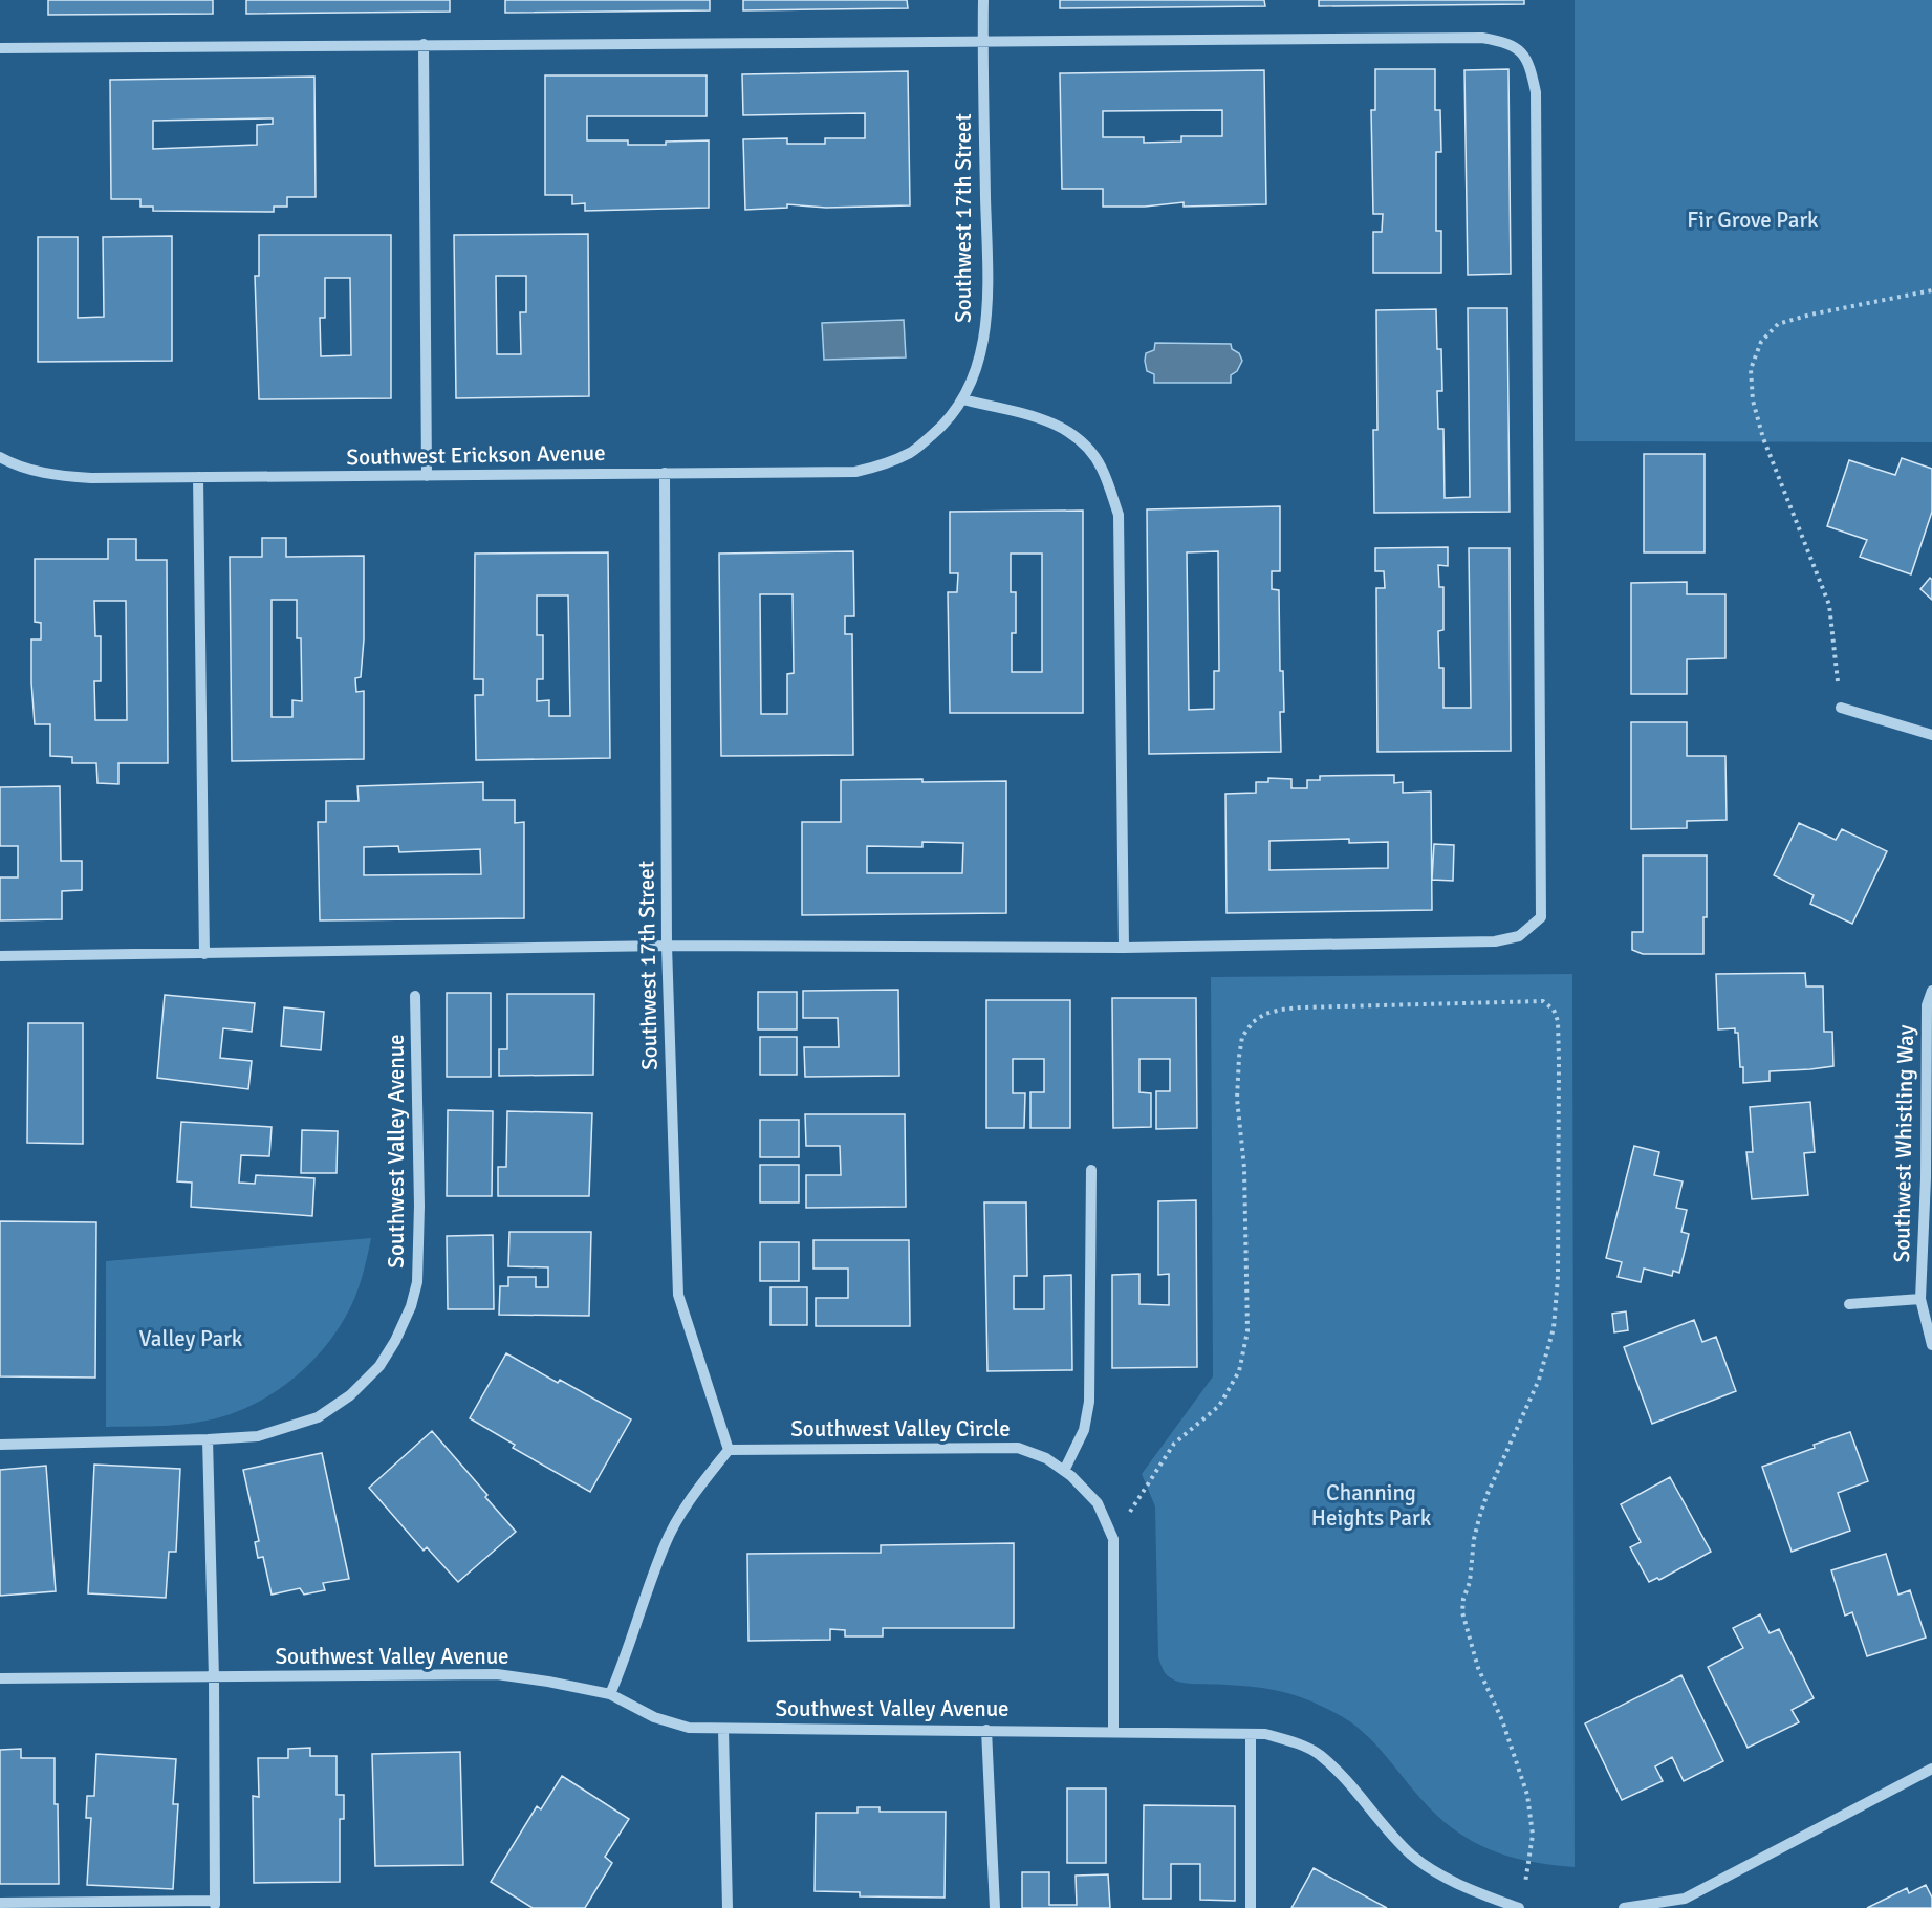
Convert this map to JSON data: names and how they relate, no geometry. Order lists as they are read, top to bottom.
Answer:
{
  "streets": {
    "street": [
      "Southwest 17th Street",
      "Southwest Erickson Avenue",
      "Southwest Whistling Way",
      "Southwest Valley Avenue",
      "Southwest Valley Circle"
    ]
  },
  "crossings": [
    ["Southwest 17th Street", "Southwest Erickson Avenue"],
    ["Southwest 17th Street", "Southwest Valley Circle"],
    ["Southwest Valley Avenue", "Southwest Valley Circle"]
  ],
  "parks": ["Fir Grove Park", "Valley Park", "Channing Heights Park"]
}
